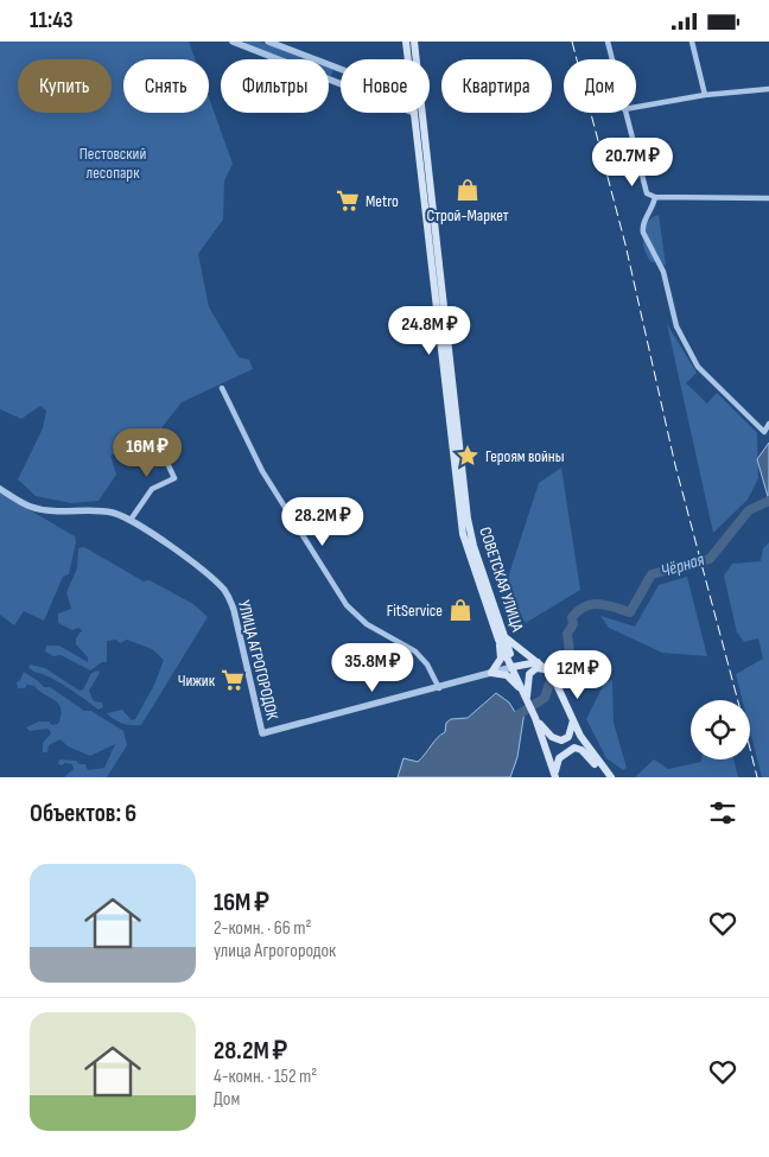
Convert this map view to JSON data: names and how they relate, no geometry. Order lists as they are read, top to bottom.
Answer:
{
  "streets": {
    "main road": ["СОВЕТСКАЯ УЛИЦА"],
    "street": ["УЛИЦА АГРОГОРОДОК"]
  },
  "crossings": [
    ["СОВЕТСКАЯ УЛИЦА", "УЛИЦА АГРОГОРОДОК"]
  ],
  "water": ["Чёрная"],
  "parks": ["Пестовский лесопарк"],
  "places": {
    "shop": ["Строй-Маркет", "FitService"],
    "supermarket": ["Metro", "Чижик"],
    "place": ["Героям войны"]
  },
  "page": {
    "status": "11:43",
    "chip": [
      "Купить",
      "Снять",
      "Фильтры",
      "Новое",
      "Квартира",
      "Дом"
    ],
    "price": [
      "20.7M ₽",
      "24.8M ₽",
      "16M ₽",
      "28.2M ₽",
      "35.8M ₽",
      "12M ₽"
    ],
    "heading": "Объектов: 6",
    "list": [
      {
        "name": "16M ₽",
        "note": "2-комн. · 66 m² · улица Агрогородок"
      },
      {
        "name": "28.2M ₽",
        "note": "4-комн. · 152 m² · Дом"
      }
    ]
  }
}
